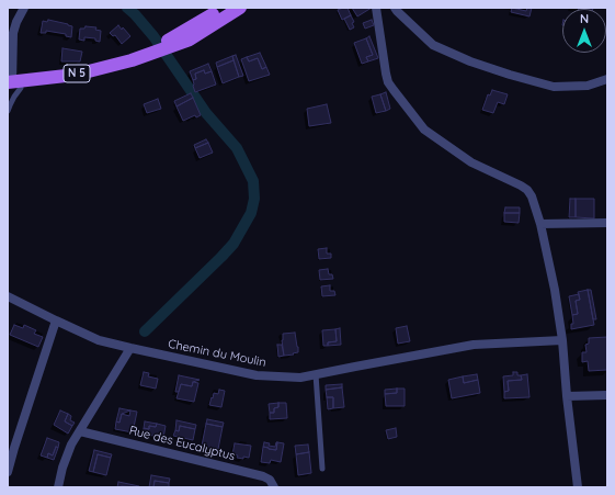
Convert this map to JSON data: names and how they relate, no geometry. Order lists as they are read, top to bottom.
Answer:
{
  "streets": {
    "main road": ["N 5"],
    "street": ["Chemin du Moulin", "Rue des Eucalyptus"]
  },
  "north": "top"
}
